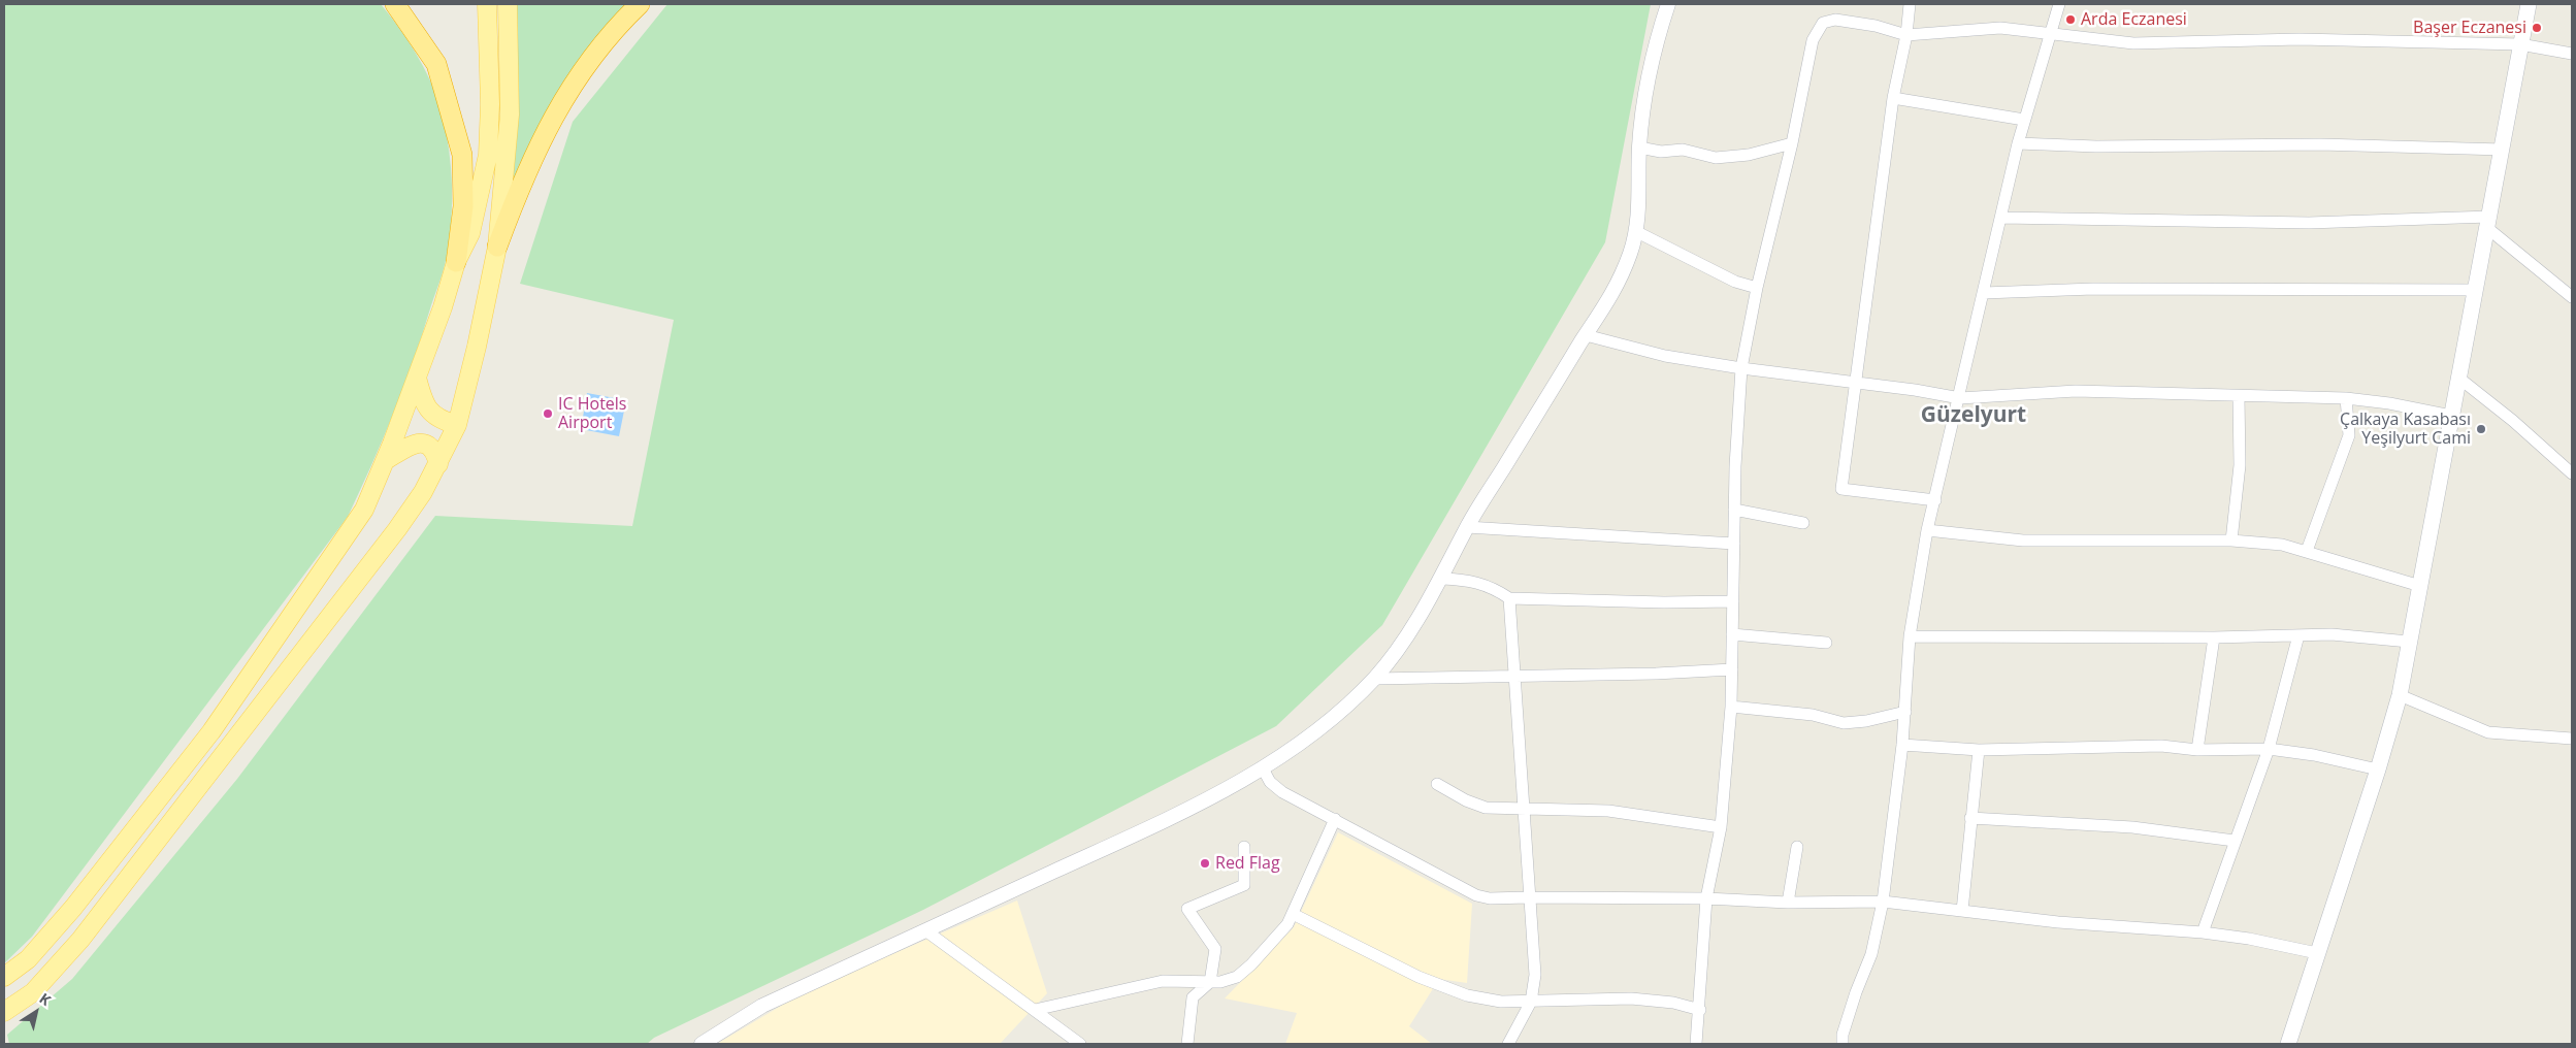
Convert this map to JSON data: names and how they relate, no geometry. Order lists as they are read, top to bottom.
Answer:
{
  "districts": ["Güzelyurt"],
  "places": [
    "Arda Eczanesi",
    "Başer Eczanesi",
    "IC Hotels Airport",
    "Çalkaya Kasabası Yeşilyurt Cami",
    "Red Flag"
  ],
  "north": "top right"
}
